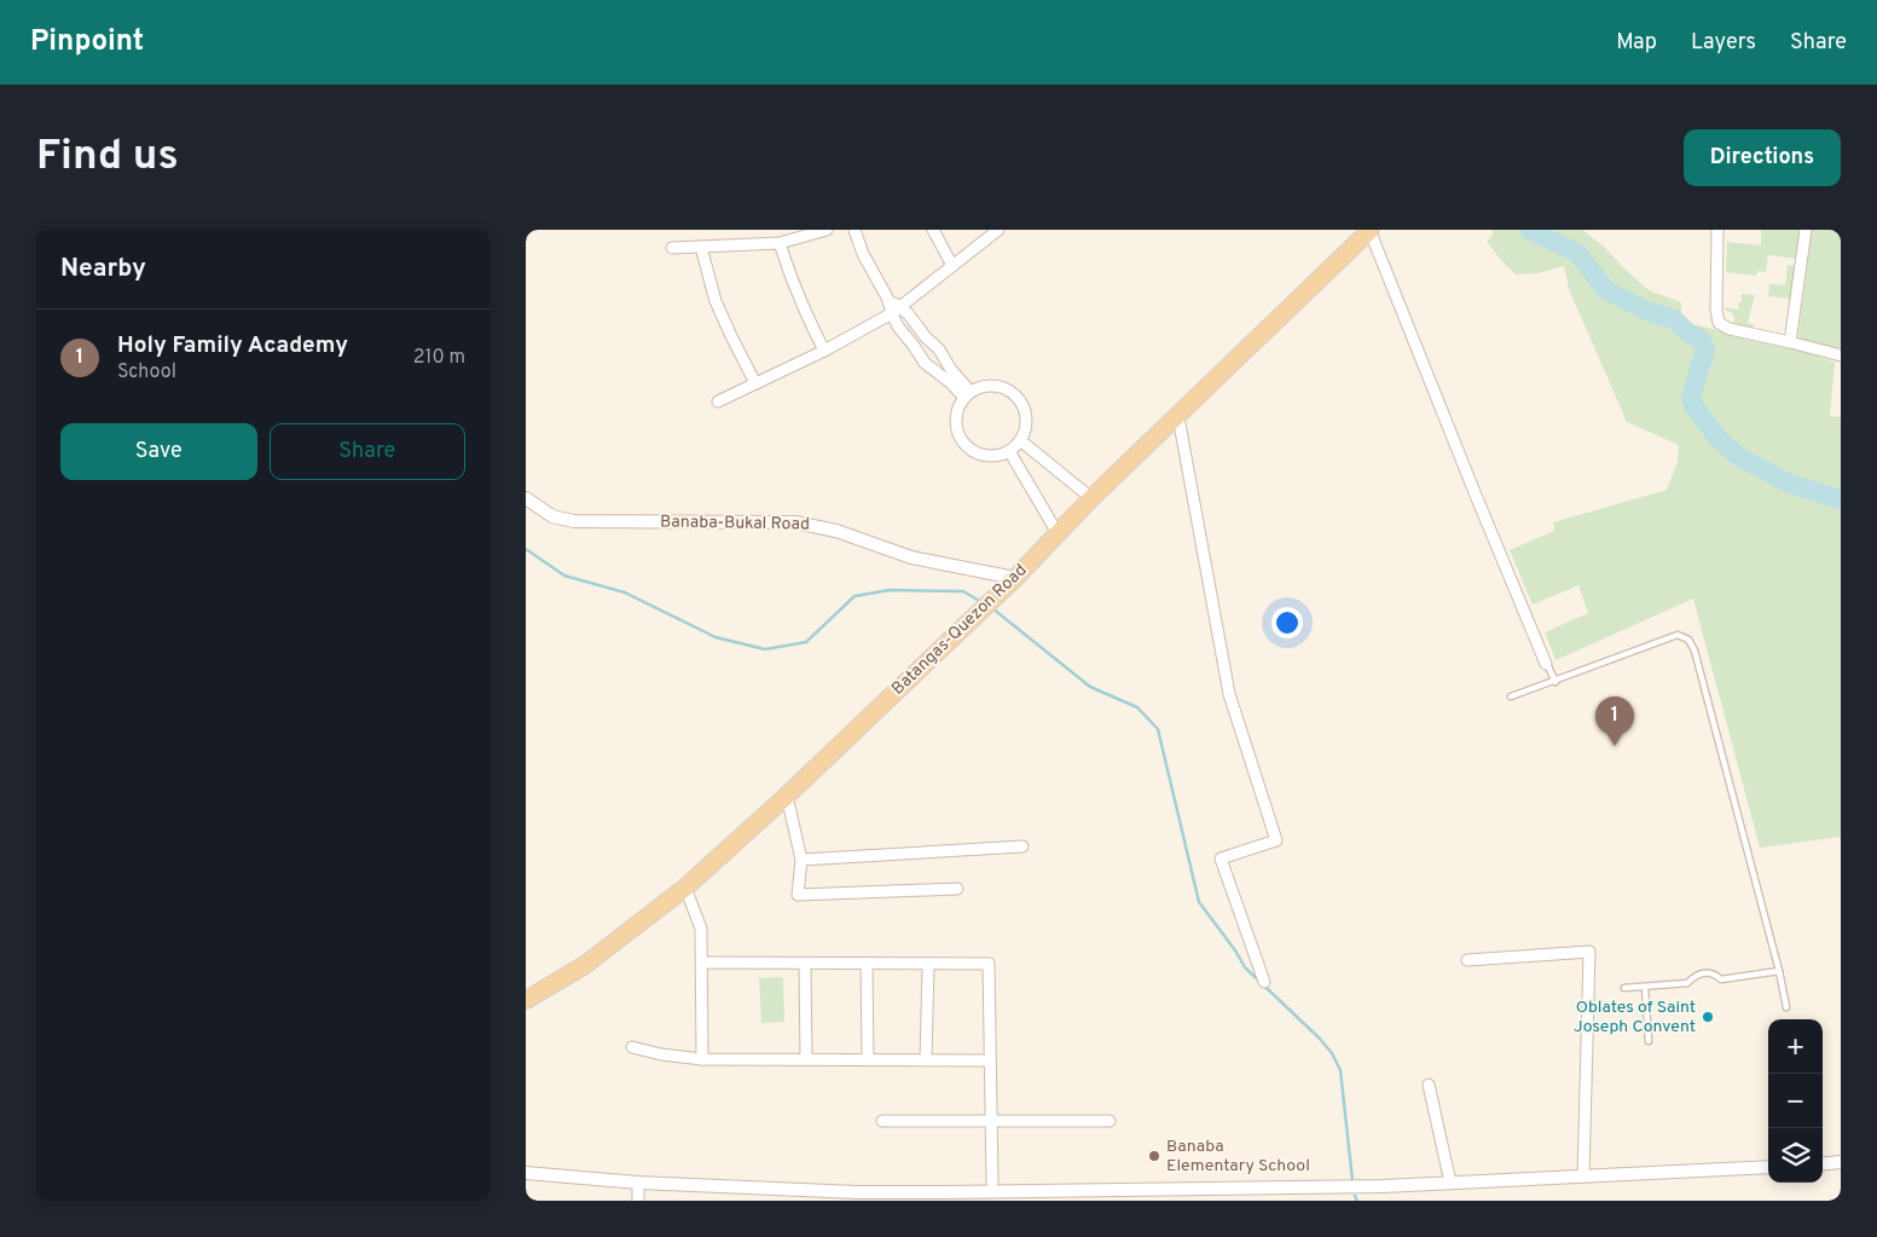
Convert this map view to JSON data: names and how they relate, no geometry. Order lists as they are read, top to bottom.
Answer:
{
  "streets": {
    "main road": ["Batangas-Quezon Road"],
    "street": ["Banaba-Bukal Road"]
  },
  "crossings": [
    ["Banaba-Bukal Road", "Batangas-Quezon Road"]
  ],
  "places": ["Oblates of Saint Joseph Convent", "Banaba Elementary School"],
  "page": {
    "header": "Pinpoint",
    "nav": ["Map", "Layers", "Share"],
    "buttons": [
      "Directions",
      ["Save", "Share"]
    ],
    "title": "Find us",
    "heading": "Nearby",
    "list": [
      {
        "mark": "1",
        "name": "Holy Family Academy",
        "note": "School",
        "value": "210 m"
      }
    ],
    "pins": "1",
    "map_buttons": ["+", "−"]
  }
}
